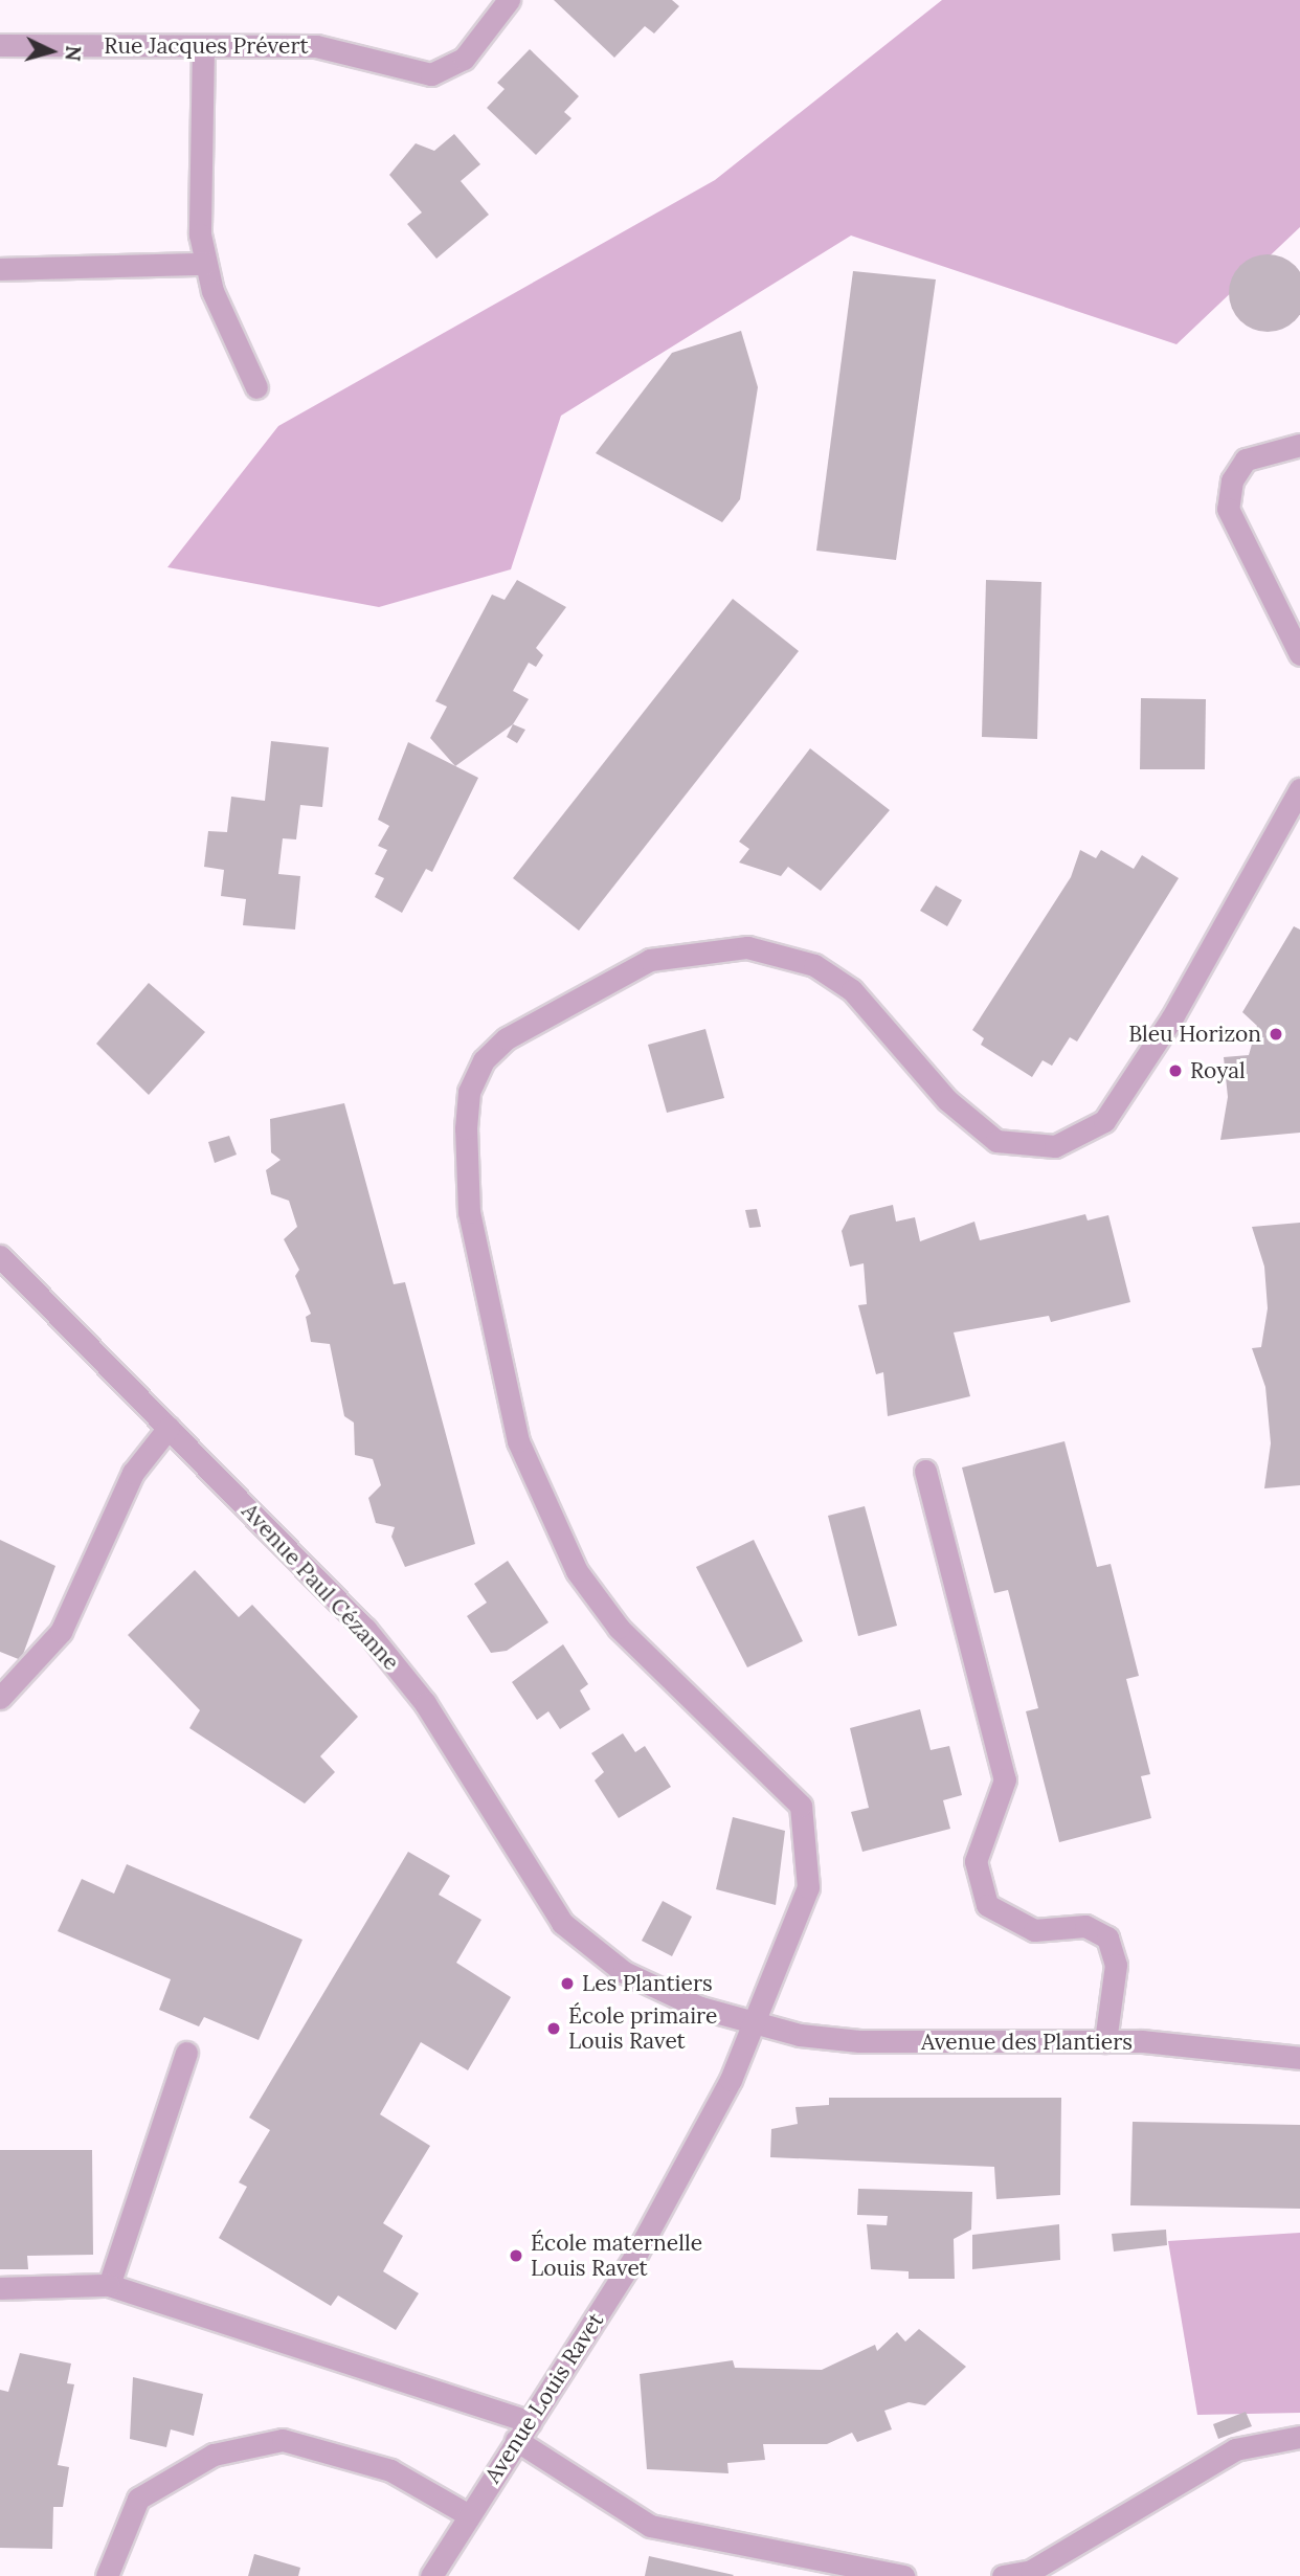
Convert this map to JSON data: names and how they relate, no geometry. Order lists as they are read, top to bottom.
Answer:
{
  "streets": {
    "street": [
      "Rue Jacques Prévert",
      "Avenue Paul Cézanne",
      "Avenue des Plantiers",
      "Avenue Louis Ravet"
    ]
  },
  "crossings": [
    ["Avenue Paul Cézanne", "Avenue des Plantiers"],
    ["Avenue Paul Cézanne", "Avenue Louis Ravet"],
    ["Avenue des Plantiers", "Avenue Louis Ravet"]
  ],
  "places": [
    "Bleu Horizon",
    "Royal",
    "Les Plantiers",
    "École primaire Louis Ravet",
    "École maternelle Louis Ravet"
  ],
  "north": "right"
}
